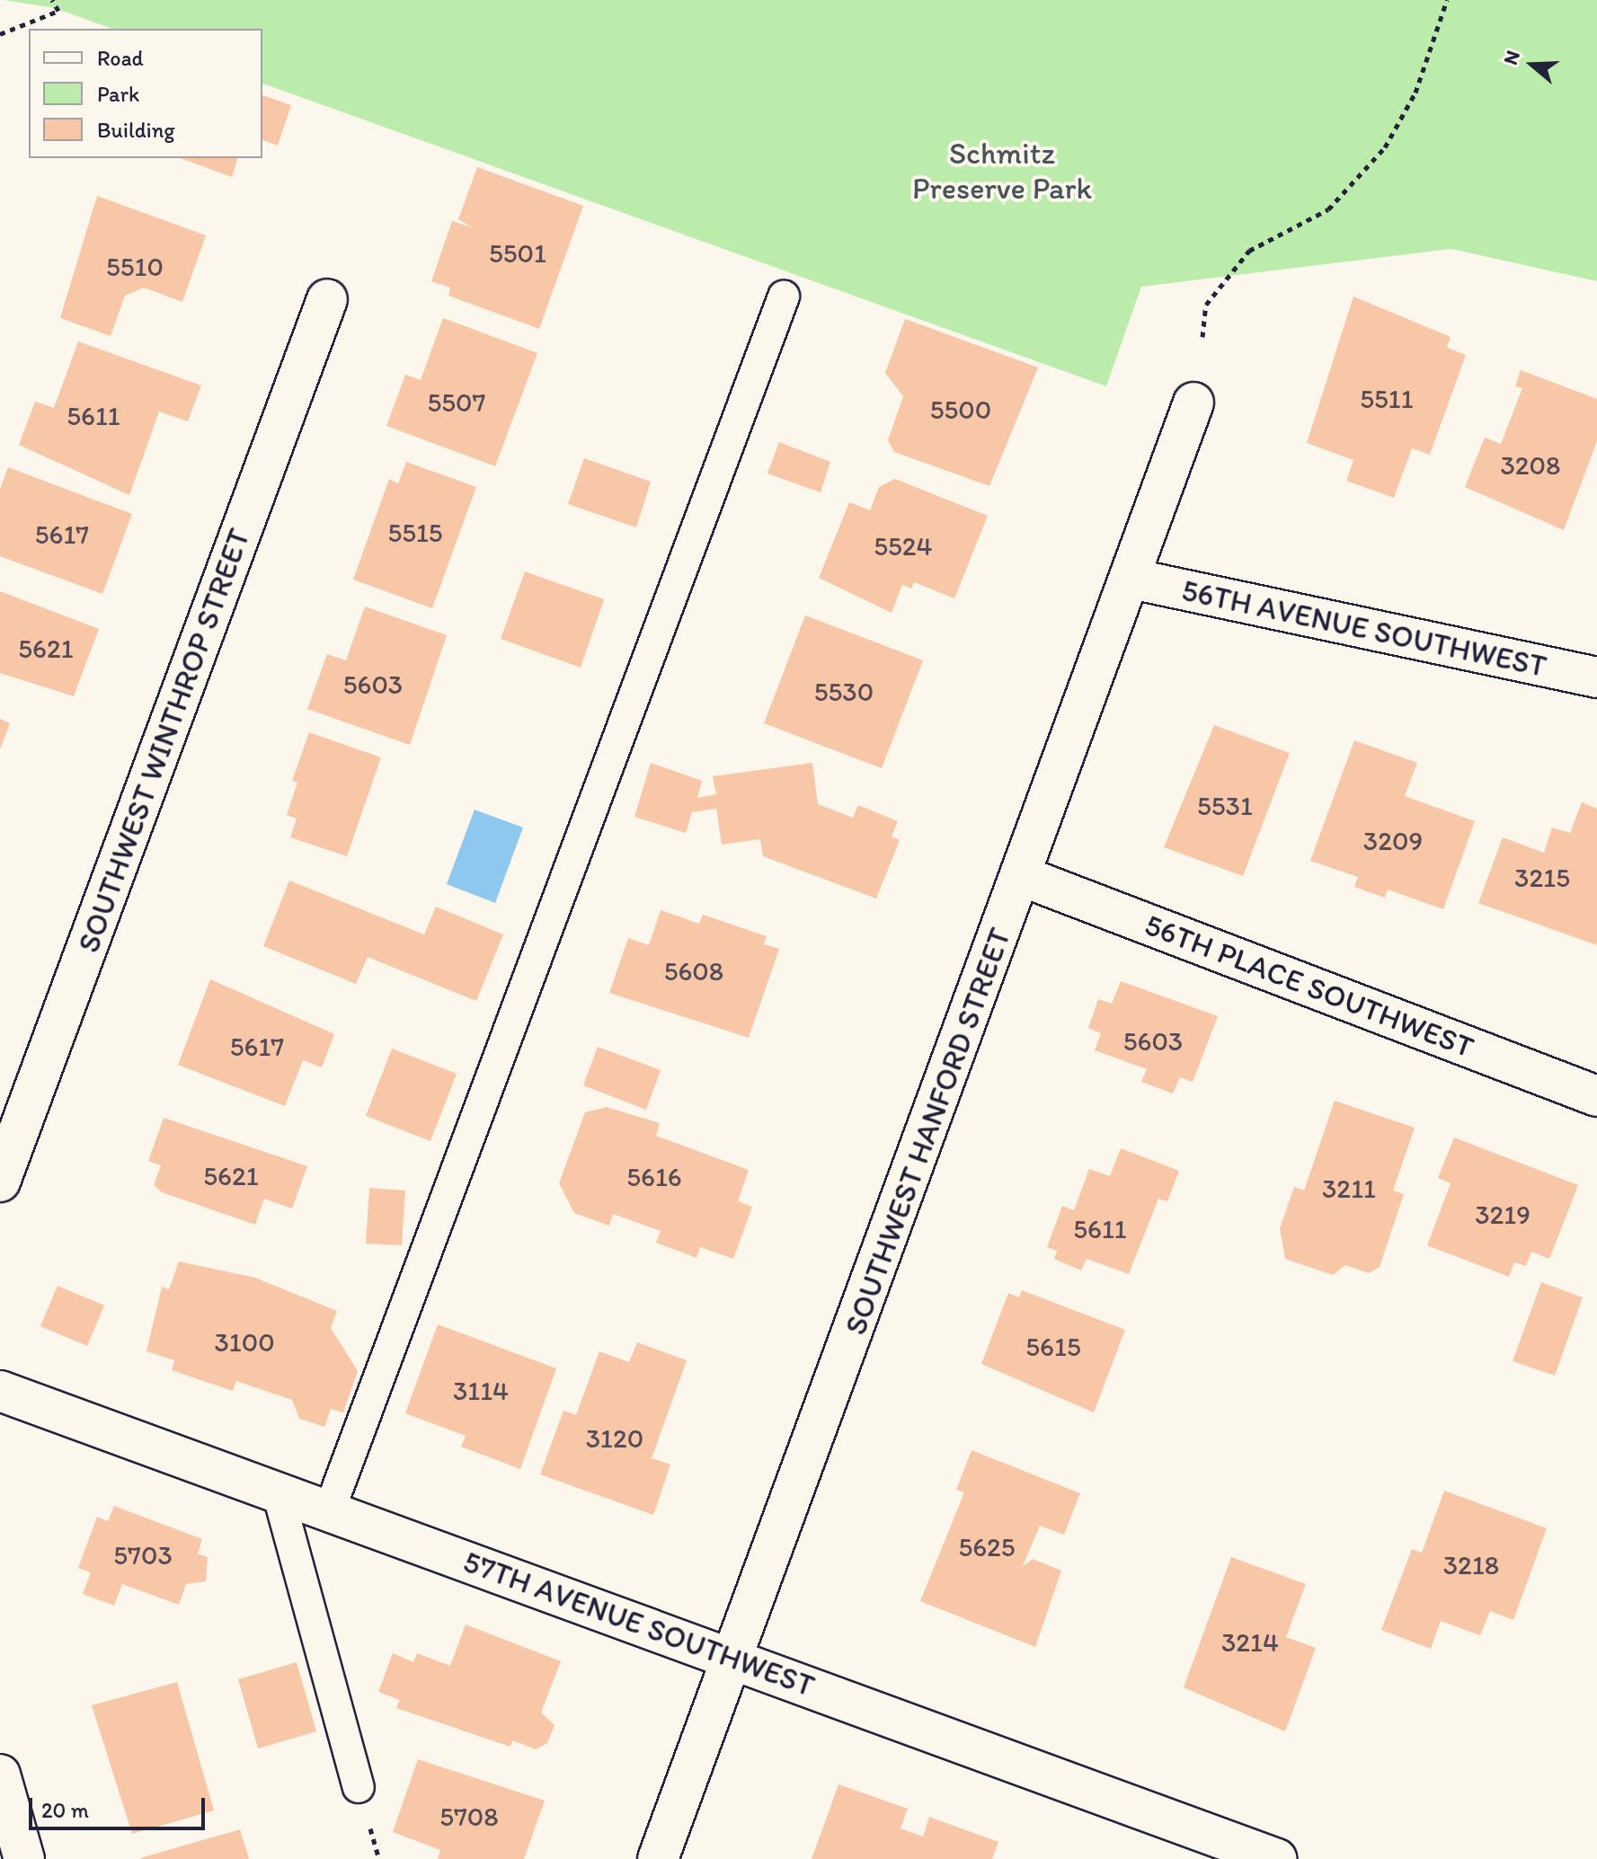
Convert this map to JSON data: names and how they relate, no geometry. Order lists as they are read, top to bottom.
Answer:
{
  "streets": {
    "street": [
      "56TH AVENUE SOUTHWEST",
      "SOUTHWEST WINTHROP STREET",
      "56TH PLACE SOUTHWEST",
      "SOUTHWEST HANFORD STREET",
      "57TH AVENUE SOUTHWEST"
    ]
  },
  "crossings": [
    ["56TH AVENUE SOUTHWEST", "SOUTHWEST HANFORD STREET"],
    ["56TH PLACE SOUTHWEST", "SOUTHWEST HANFORD STREET"],
    ["SOUTHWEST HANFORD STREET", "57TH AVENUE SOUTHWEST"]
  ],
  "parks": ["Schmitz Preserve Park"],
  "house_numbers": [
    "5501",
    "5510",
    "5511",
    "5507",
    "5500",
    "5611",
    "3208",
    "5515",
    "5617",
    "5524",
    "5621",
    "5603",
    "5530",
    "5531",
    "3209",
    "3215",
    "5608",
    "5603",
    "5617",
    "5621",
    "5616",
    "3211",
    "3219",
    "5611",
    "3100",
    "5615",
    "3114",
    "3120",
    "5625",
    "5703",
    "3218",
    "3214",
    "5708"
  ],
  "legend": ["Road", "Park", "Building"],
  "scale_bar": "20 m",
  "north": "left"
}
